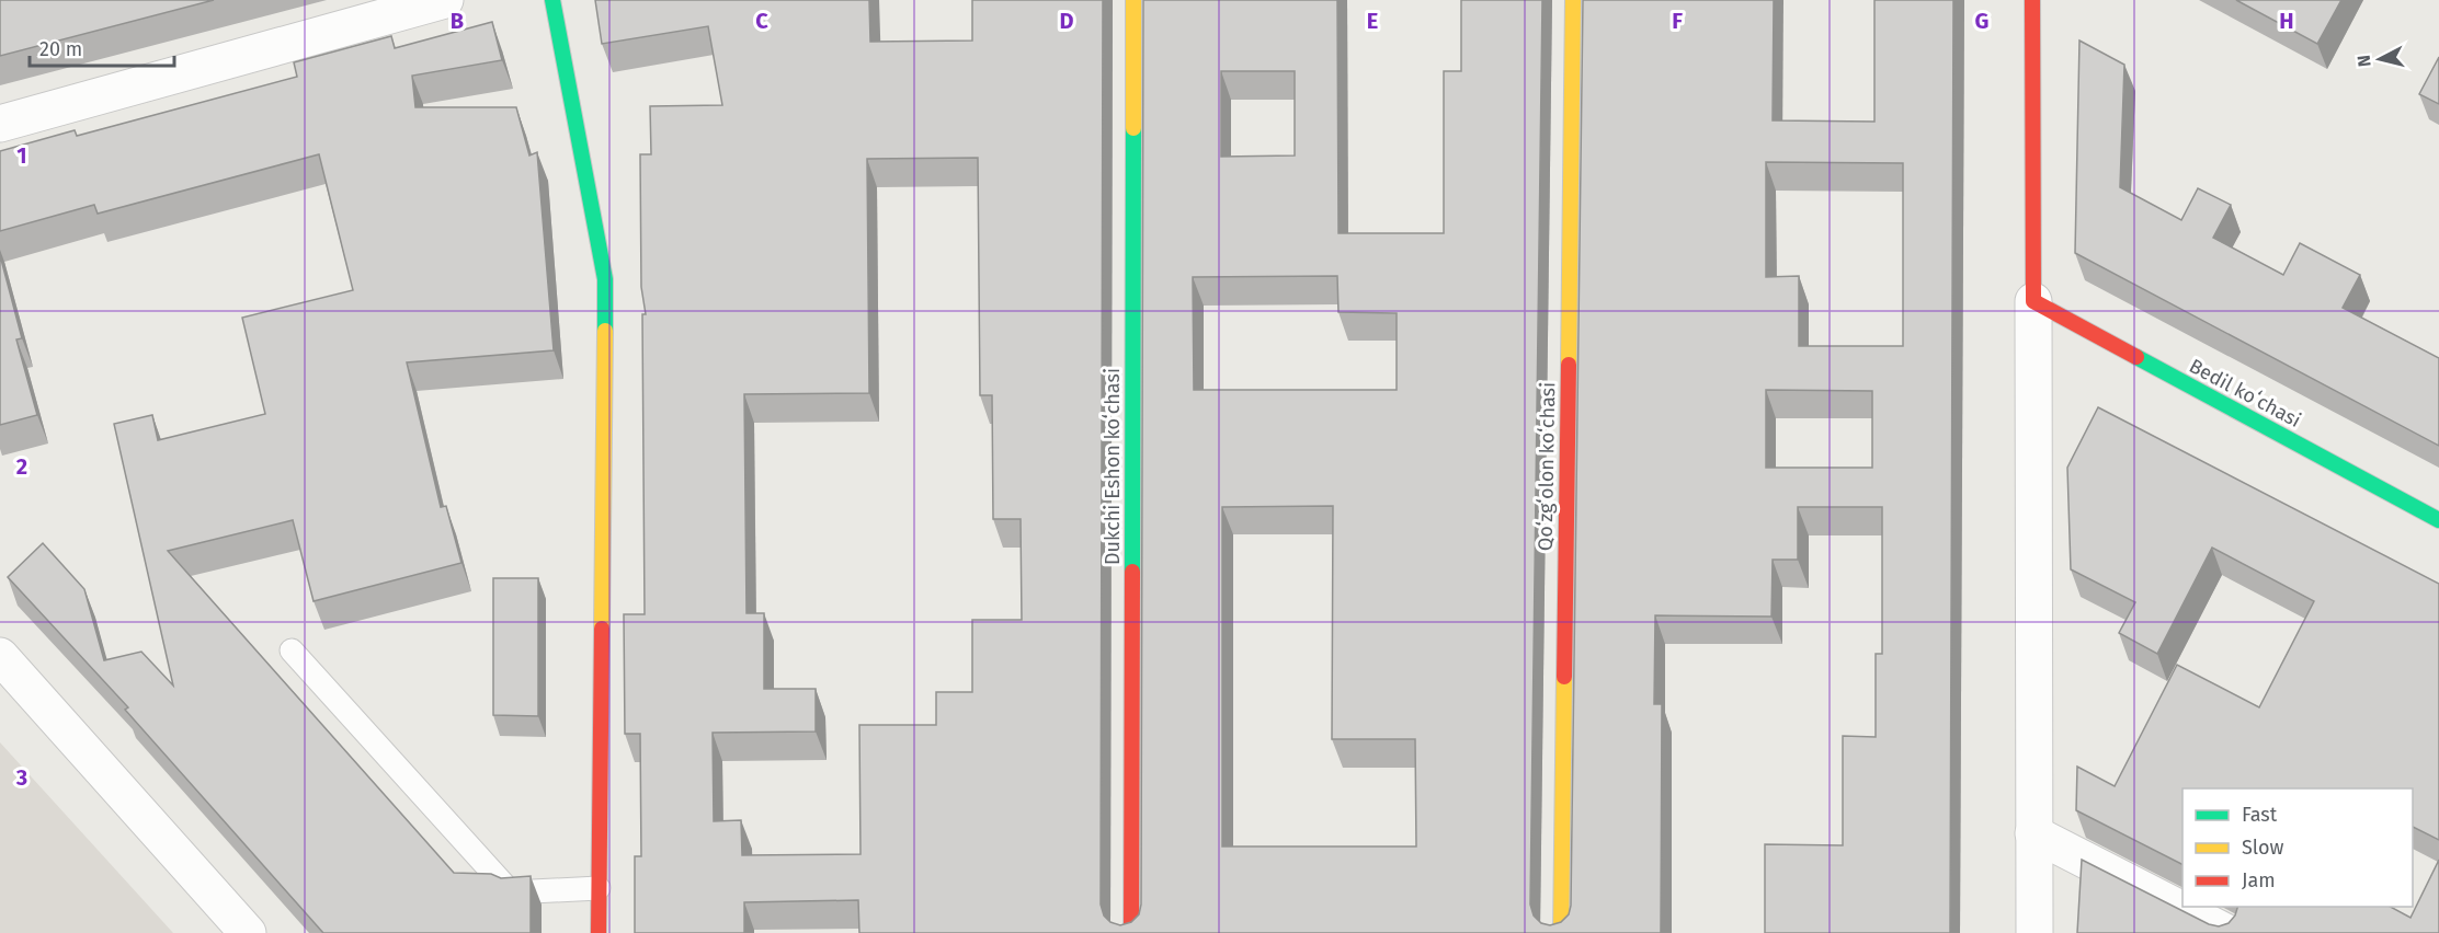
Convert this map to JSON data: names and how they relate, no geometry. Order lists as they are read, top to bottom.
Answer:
{
  "streets": {
    "street": ["Bedil koʻchasi", "Dukchi Eshon koʻchasi", "Qoʻzgʻolon koʻchasi"]
  },
  "legend": ["Fast", "Slow", "Jam"],
  "scale_bar": "20 m",
  "north": "left",
  "grid": {
    "columns": [
      "B",
      "C",
      "D",
      "E",
      "F",
      "G",
      "H"
    ],
    "rows": ["1", "2", "3"]
  }
}
